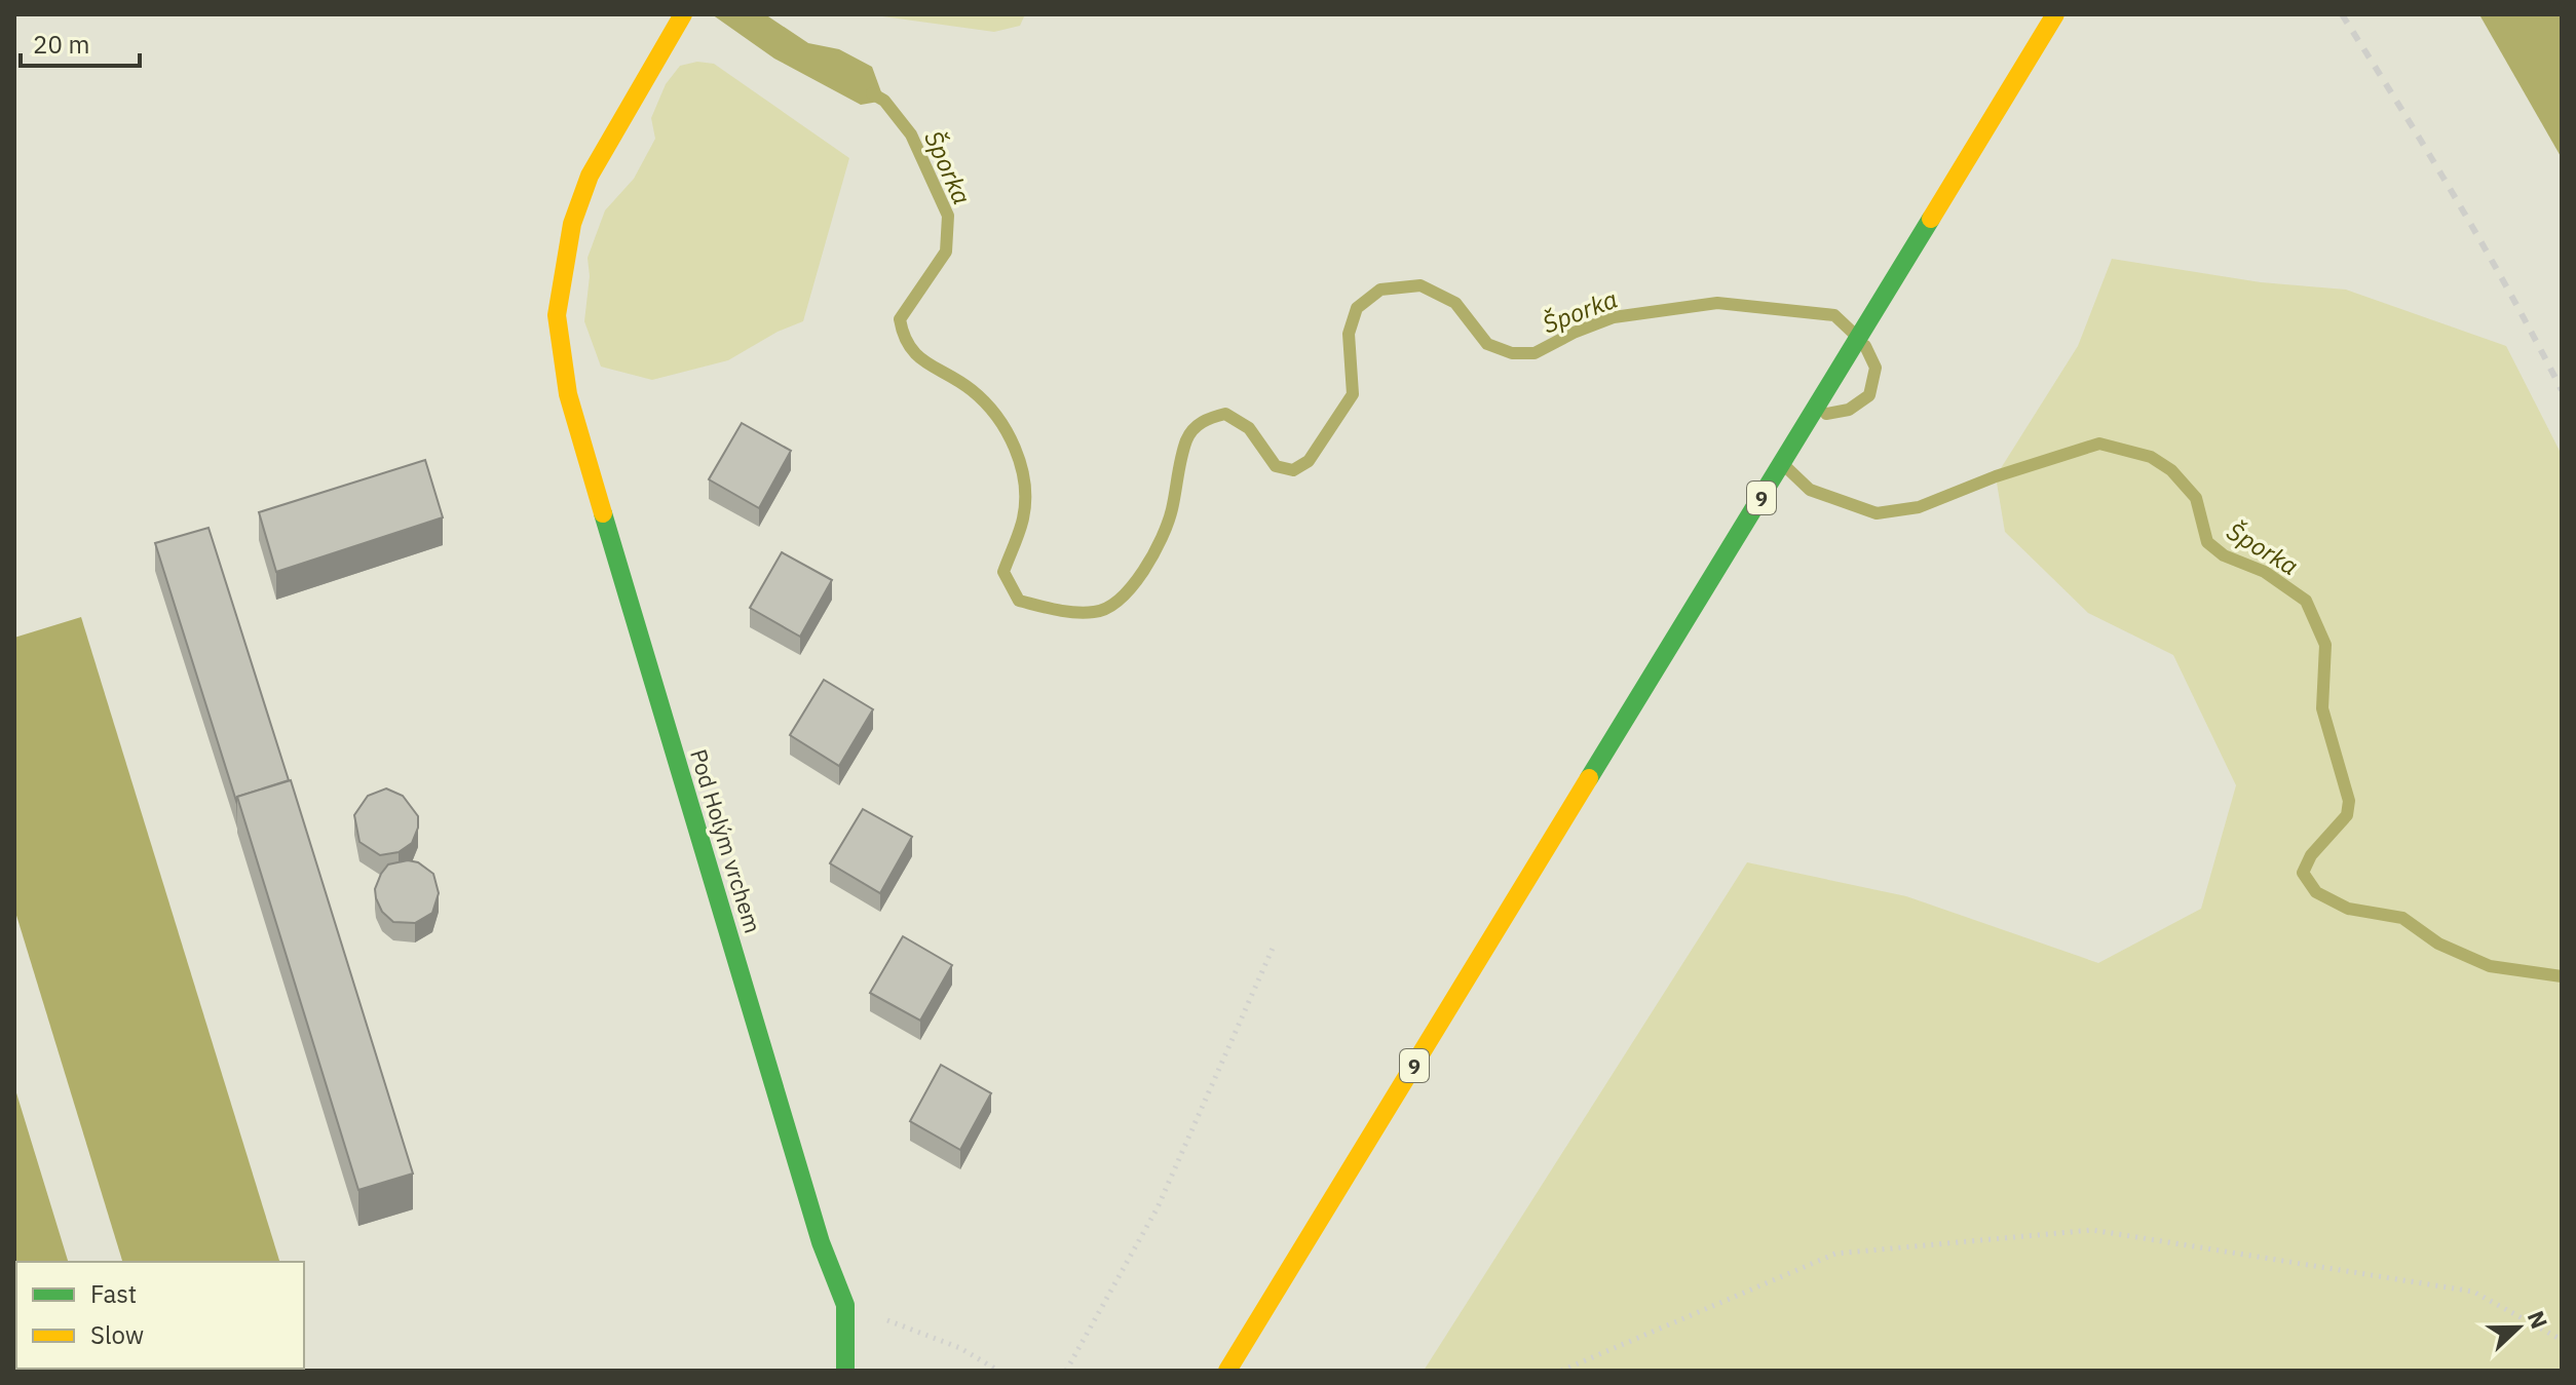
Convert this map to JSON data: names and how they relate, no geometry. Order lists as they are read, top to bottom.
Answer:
{
  "streets": {
    "main road": ["9", "Pod Holým vrchem"]
  },
  "water": ["Šporka"],
  "legend": ["Fast", "Slow"],
  "scale_bar": "20 m",
  "north": "right"
}
